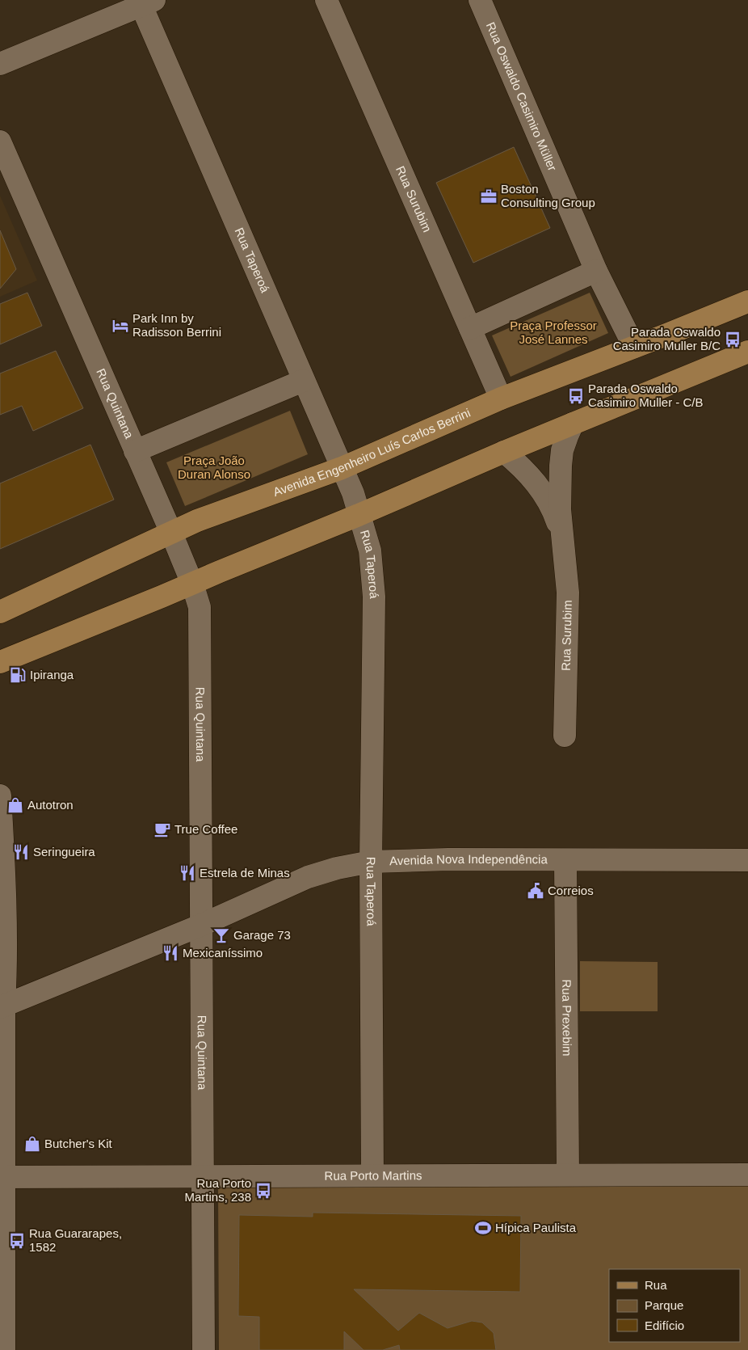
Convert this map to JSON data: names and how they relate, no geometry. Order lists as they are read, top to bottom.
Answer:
{
  "streets": {
    "main road": ["Avenida Engenheiro Luís Carlos Berrini"],
    "street": [
      "Rua Oswaldo Casimiro Müller",
      "Rua Surubim",
      "Rua Taperoá",
      "Rua Quintana",
      "Avenida Nova Independência",
      "Rua Prexebim",
      "Rua Porto Martins"
    ]
  },
  "crossings": [
    ["Rua Oswaldo Casimiro Müller", "Avenida Engenheiro Luís Carlos Berrini"],
    ["Rua Surubim", "Avenida Engenheiro Luís Carlos Berrini"],
    ["Rua Taperoá", "Avenida Engenheiro Luís Carlos Berrini"],
    ["Rua Taperoá", "Avenida Nova Independência"],
    ["Rua Taperoá", "Rua Porto Martins"],
    ["Rua Quintana", "Avenida Engenheiro Luís Carlos Berrini"],
    ["Rua Quintana", "Avenida Nova Independência"],
    ["Rua Quintana", "Rua Porto Martins"],
    ["Avenida Nova Independência", "Rua Prexebim"],
    ["Rua Prexebim", "Rua Porto Martins"]
  ],
  "parks": ["Praça Professor José Lannes", "Praça João Duran Alonso"],
  "places": {
    "office": ["Boston Consulting Group"],
    "hotel": ["Park Inn by Radisson Berrini"],
    "bus stop": [
      "Parada Oswaldo Casimiro Muller B/C",
      "Parada Oswaldo Casimiro Muller - C/B",
      "Rua Porto Martins, 238",
      "Rua Guararapes, 1582"
    ],
    "fuel station": ["Ipiranga"],
    "shop": ["Autotron", "Butcher's Kit"],
    "cafe": ["True Coffee"],
    "restaurant": ["Seringueira", "Estrela de Minas", "Mexicaníssimo"],
    "public building": ["Correios"],
    "bar": ["Garage 73"],
    "sports": ["Hípica Paulista"]
  },
  "legend": ["Rua", "Parque", "Edifício"]
}
